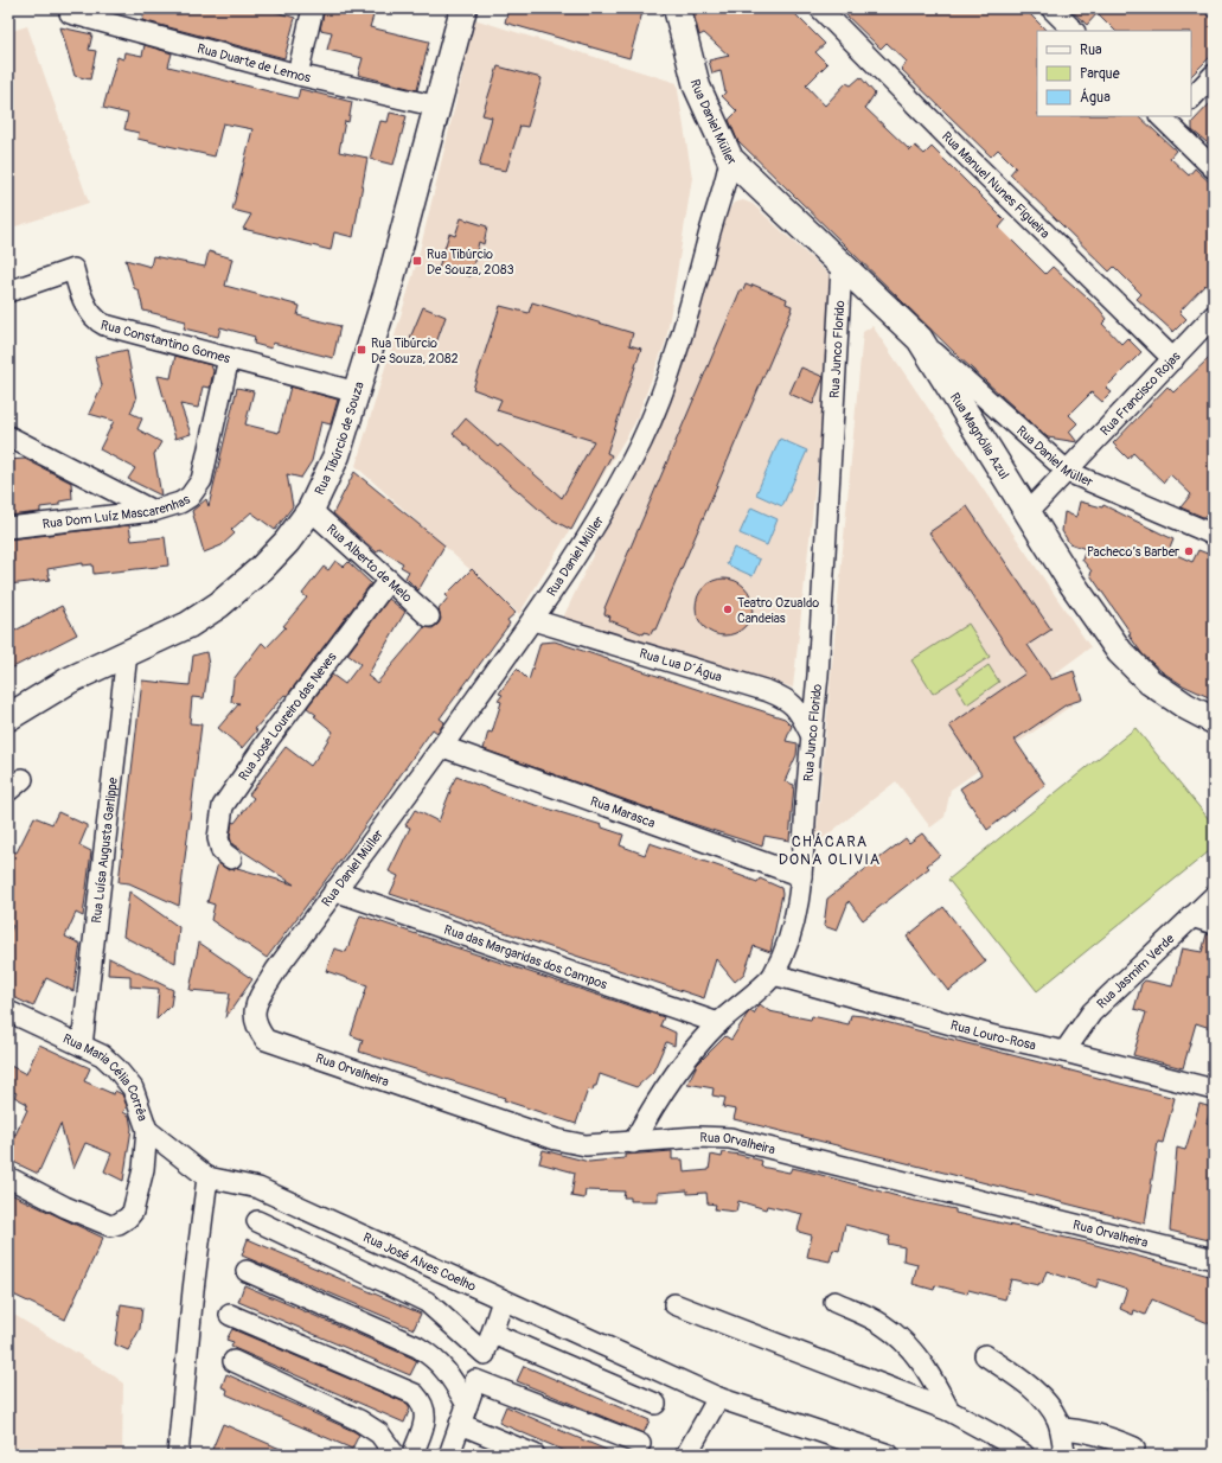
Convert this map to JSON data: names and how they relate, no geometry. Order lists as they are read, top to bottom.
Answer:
{
  "streets": {
    "street": [
      "Rua Duarte de Lemos",
      "Rua Daniel Müller",
      "Rua Manuel Nunes Figueira",
      "Rua Constantino Gomes",
      "Rua Junco Florido",
      "Rua Francisco Rojas",
      "Rua Magnólia Azul",
      "Rua Tibúrcio de Souza",
      "Rua Dom Luíz Mascarenhas",
      "Rua Alberto de Melo",
      "Rua Lua D´Água",
      "Rua José Loureiro das Neves",
      "Rua Marasca",
      "Rua Luísa Augusta Garlippe",
      "Rua das Margaridas dos Campos",
      "Rua Jasmim Verde",
      "Rua Louro-Rosa",
      "Rua Orvalheira",
      "Rua Maria Célia Corrêa",
      "Rua José Alves Coelho"
    ]
  },
  "crossings": [
    ["Rua Duarte de Lemos", "Rua Tibúrcio de Souza"],
    ["Rua Daniel Müller", "Rua Francisco Rojas"],
    ["Rua Daniel Müller", "Rua Magnólia Azul"],
    ["Rua Daniel Müller", "Rua Lua D´Água"],
    ["Rua Daniel Müller", "Rua Marasca"],
    ["Rua Daniel Müller", "Rua das Margaridas dos Campos"],
    ["Rua Daniel Müller", "Rua Orvalheira"],
    ["Rua Manuel Nunes Figueira", "Rua Francisco Rojas"],
    ["Rua Constantino Gomes", "Rua Tibúrcio de Souza"],
    ["Rua Constantino Gomes", "Rua Dom Luíz Mascarenhas"],
    ["Rua Junco Florido", "Rua Magnólia Azul"],
    ["Rua Junco Florido", "Rua Lua D´Água"],
    ["Rua Junco Florido", "Rua Marasca"],
    ["Rua Junco Florido", "Rua das Margaridas dos Campos"],
    ["Rua Junco Florido", "Rua Louro-Rosa"],
    ["Rua Junco Florido", "Rua Orvalheira"],
    ["Rua Francisco Rojas", "Rua Magnólia Azul"],
    ["Rua Tibúrcio de Souza", "Rua Alberto de Melo"],
    ["Rua Tibúrcio de Souza", "Rua Luísa Augusta Garlippe"],
    ["Rua Alberto de Melo", "Rua José Loureiro das Neves"],
    ["Rua Luísa Augusta Garlippe", "Rua Maria Célia Corrêa"],
    ["Rua Jasmim Verde", "Rua Louro-Rosa"]
  ],
  "districts": ["CHÁCARA DONA OLIVIA"],
  "places": {
    "transit": ["Rua Tibúrcio De Souza, 2083", "Rua Tibúrcio De Souza, 2082"],
    "other": ["Pacheco’s Barber", "Teatro Ozualdo Candeias"]
  },
  "legend": ["Rua", "Parque", "Água"]
}
